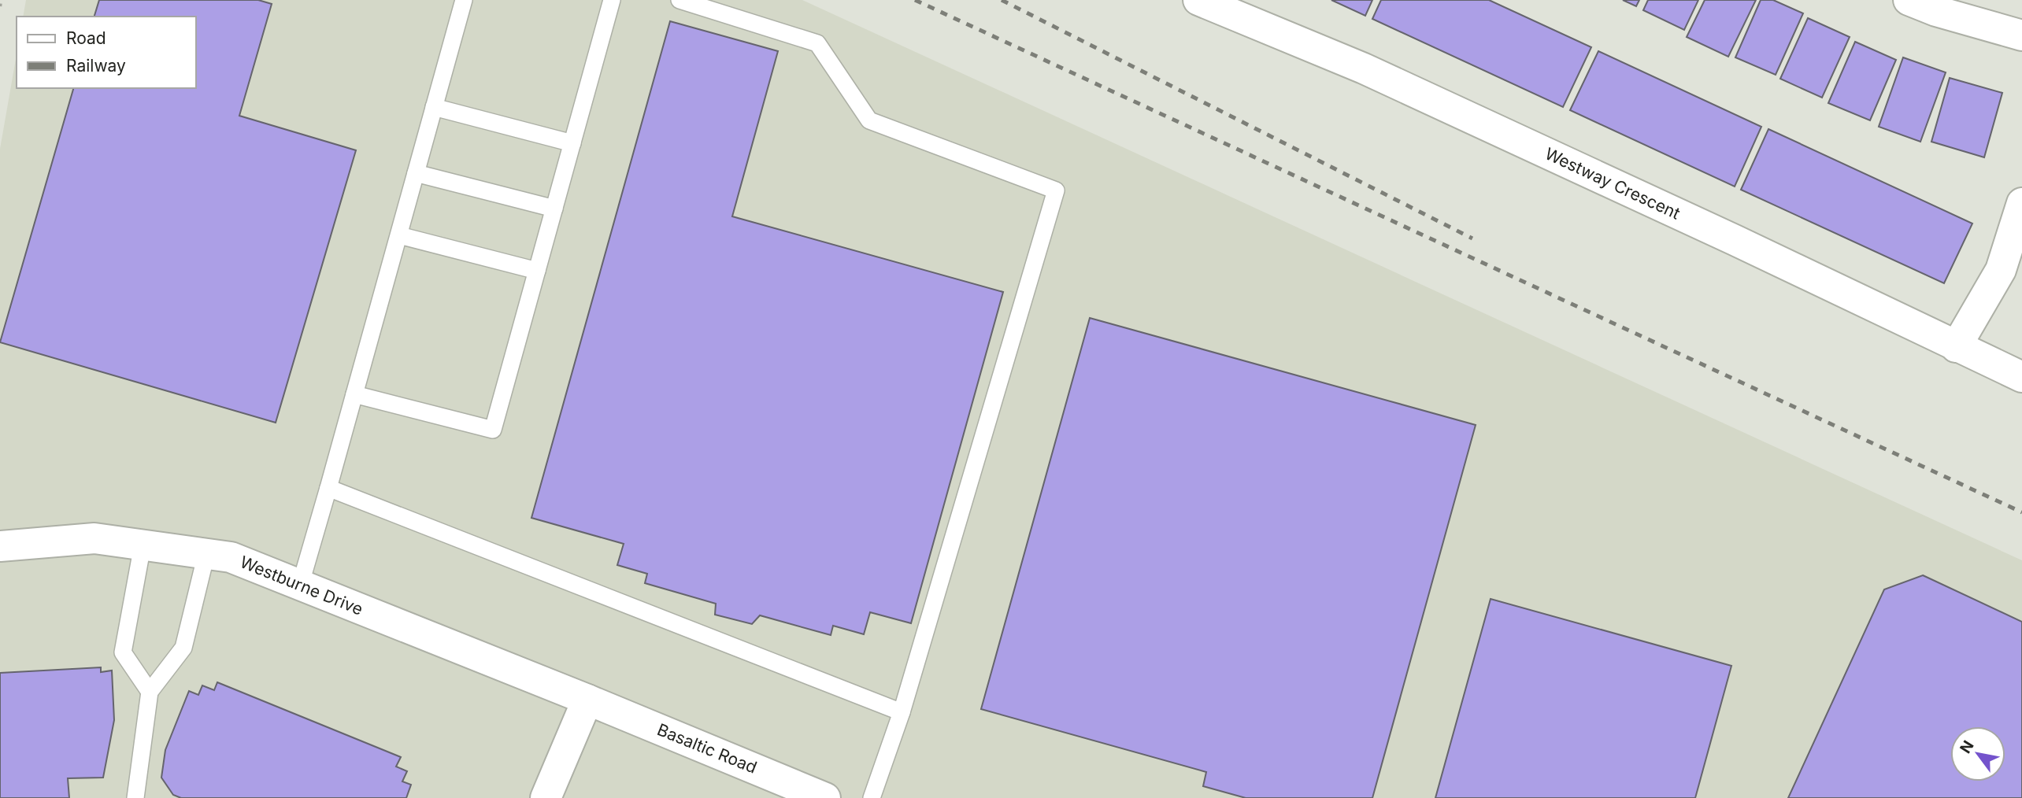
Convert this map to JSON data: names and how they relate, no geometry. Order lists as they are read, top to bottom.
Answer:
{
  "streets": {
    "street": ["Westway Crescent", "Westburne Drive", "Basaltic Road"]
  },
  "crossings": [
    ["Westburne Drive", "Basaltic Road"]
  ],
  "legend": ["Road", "Railway"],
  "north": "top left"
}
